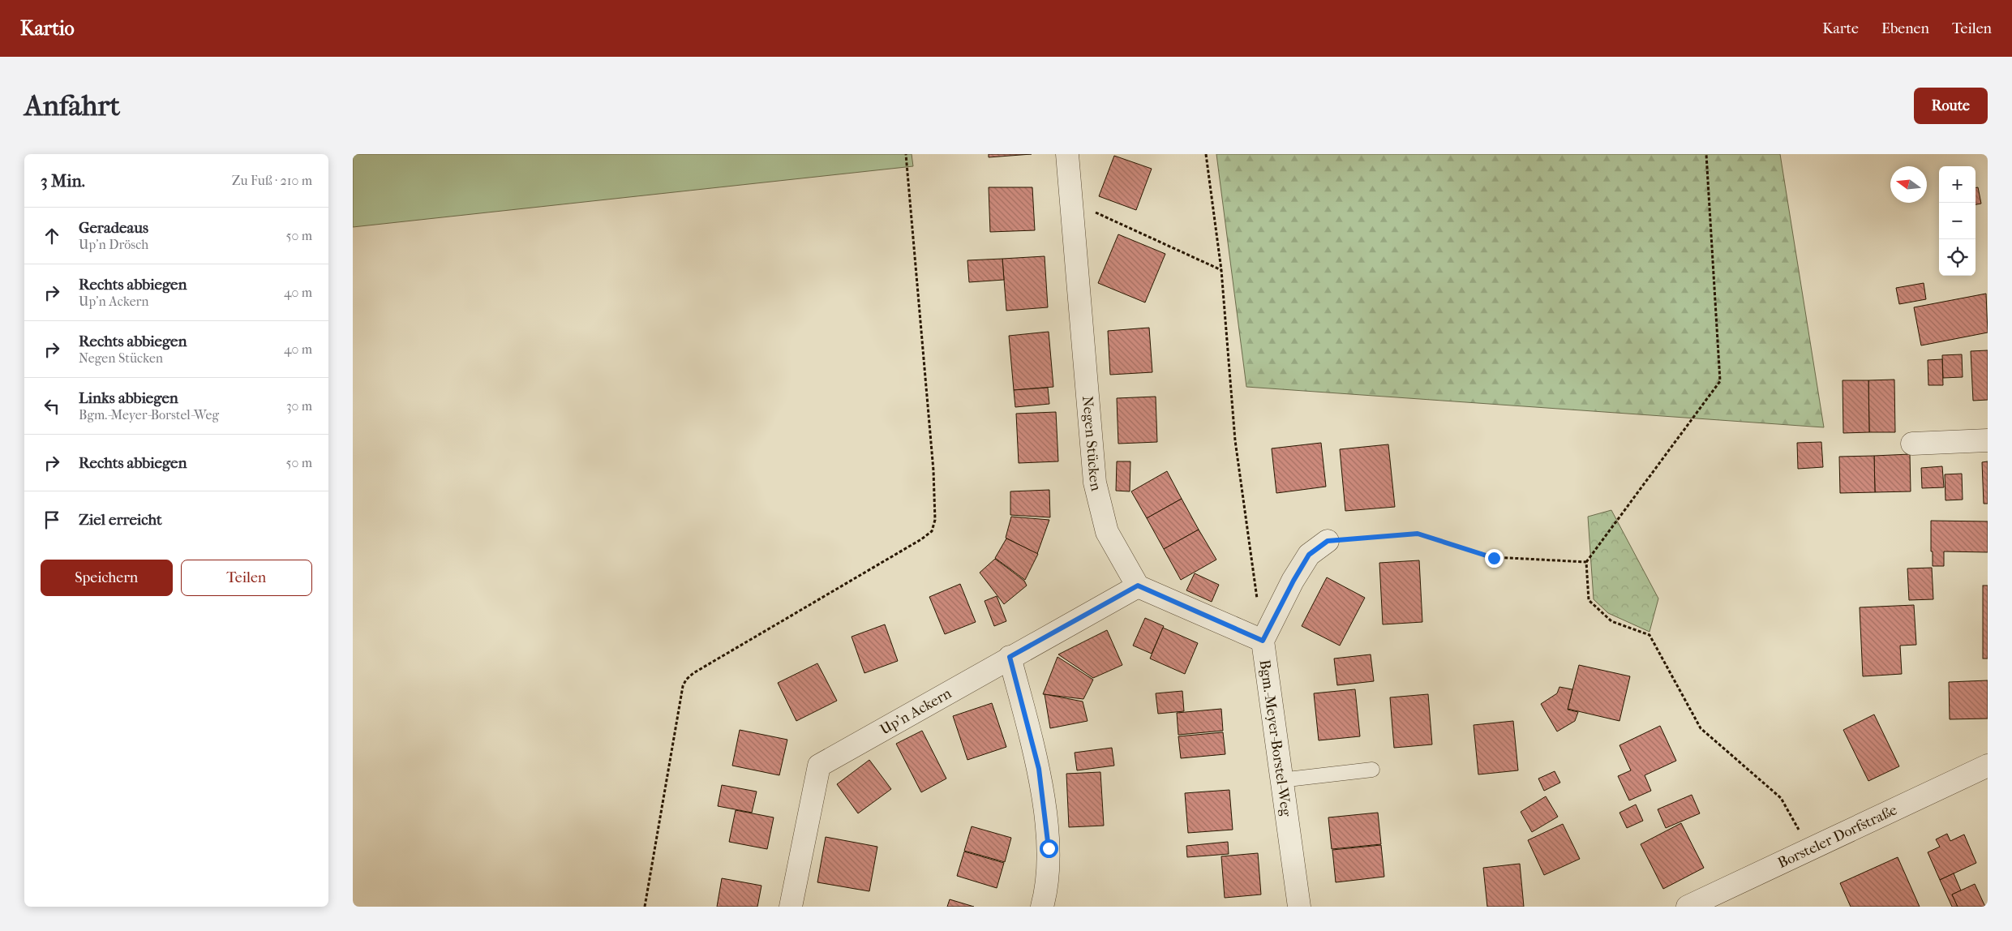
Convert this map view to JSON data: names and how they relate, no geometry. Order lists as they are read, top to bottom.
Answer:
{
  "streets": {
    "street": [
      "Negen Stücken",
      "Up'n Ackern",
      "Bgm.-Meyer-Borstel-Weg",
      "Borsteler Dorfstraße"
    ]
  },
  "crossings": [
    ["Negen Stücken", "Up'n Ackern"]
  ],
  "north": "left",
  "page": {
    "header": "Kartio",
    "nav": ["Karte", "Ebenen", "Teilen"],
    "buttons": [
      "Route",
      ["Speichern", "Teilen"]
    ],
    "title": "Anfahrt",
    "heading": ["3 Min.", "Zu Fuß · 210 m"],
    "map_buttons": ["+", "−"],
    "list": [
      ["Geradeaus", "Up'n Drösch", "50 m"],
      ["Rechts abbiegen", "Up'n Ackern", "40 m"],
      ["Rechts abbiegen", "Negen Stücken", "40 m"],
      ["Links abbiegen", "Bgm.-Meyer-Borstel-Weg", "30 m"],
      ["Rechts abbiegen", "50 m"],
      "Ziel erreicht"
    ]
  }
}
